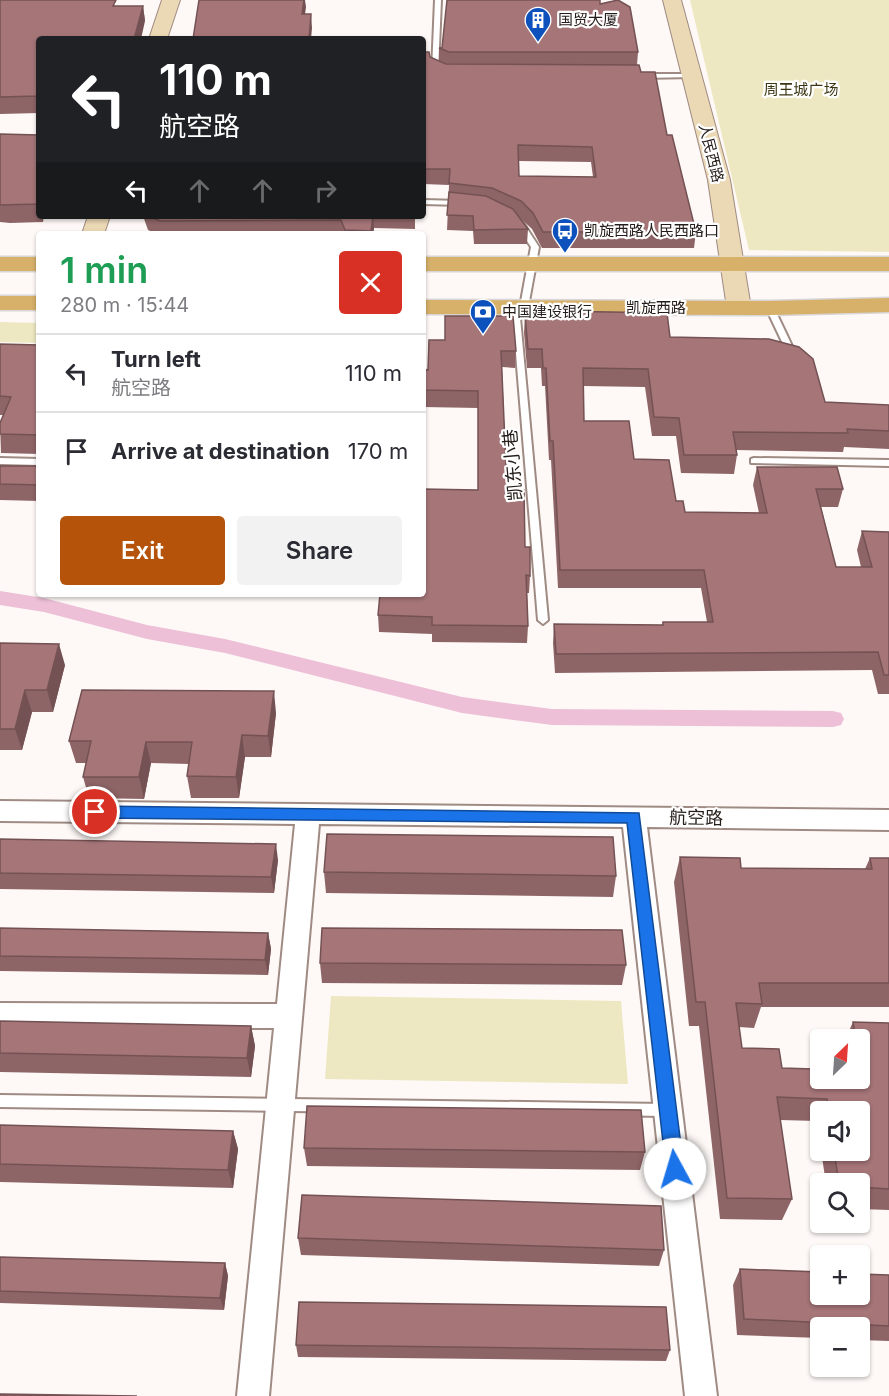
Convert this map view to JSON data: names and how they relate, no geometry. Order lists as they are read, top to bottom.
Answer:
{
  "streets": {
    "main road": ["人民西路", "凯旋西路"],
    "street": ["航空路"],
    "lane": ["凯东小巷"]
  },
  "crossings": [
    ["人民西路", "凯旋西路"],
    ["凯旋西路", "凯东小巷"]
  ],
  "parks": ["周王城广场"],
  "places": {
    "building": ["国贸大厦"],
    "bus stop": ["凯旋西路人民西路口"],
    "bank": ["中国建设银行"]
  },
  "north": "top right",
  "page": {
    "turn": ["110 m", "航空路"],
    "heading": ["1 min", "280 m · 15:44"],
    "list": [
      {
        "name": "Turn left",
        "note": "航空路",
        "value": "110 m"
      },
      {
        "name": "Arrive at destination",
        "value": "170 m"
      }
    ],
    "buttons": ["Exit", "Share"],
    "map_buttons": ["+", "−"]
  }
}
